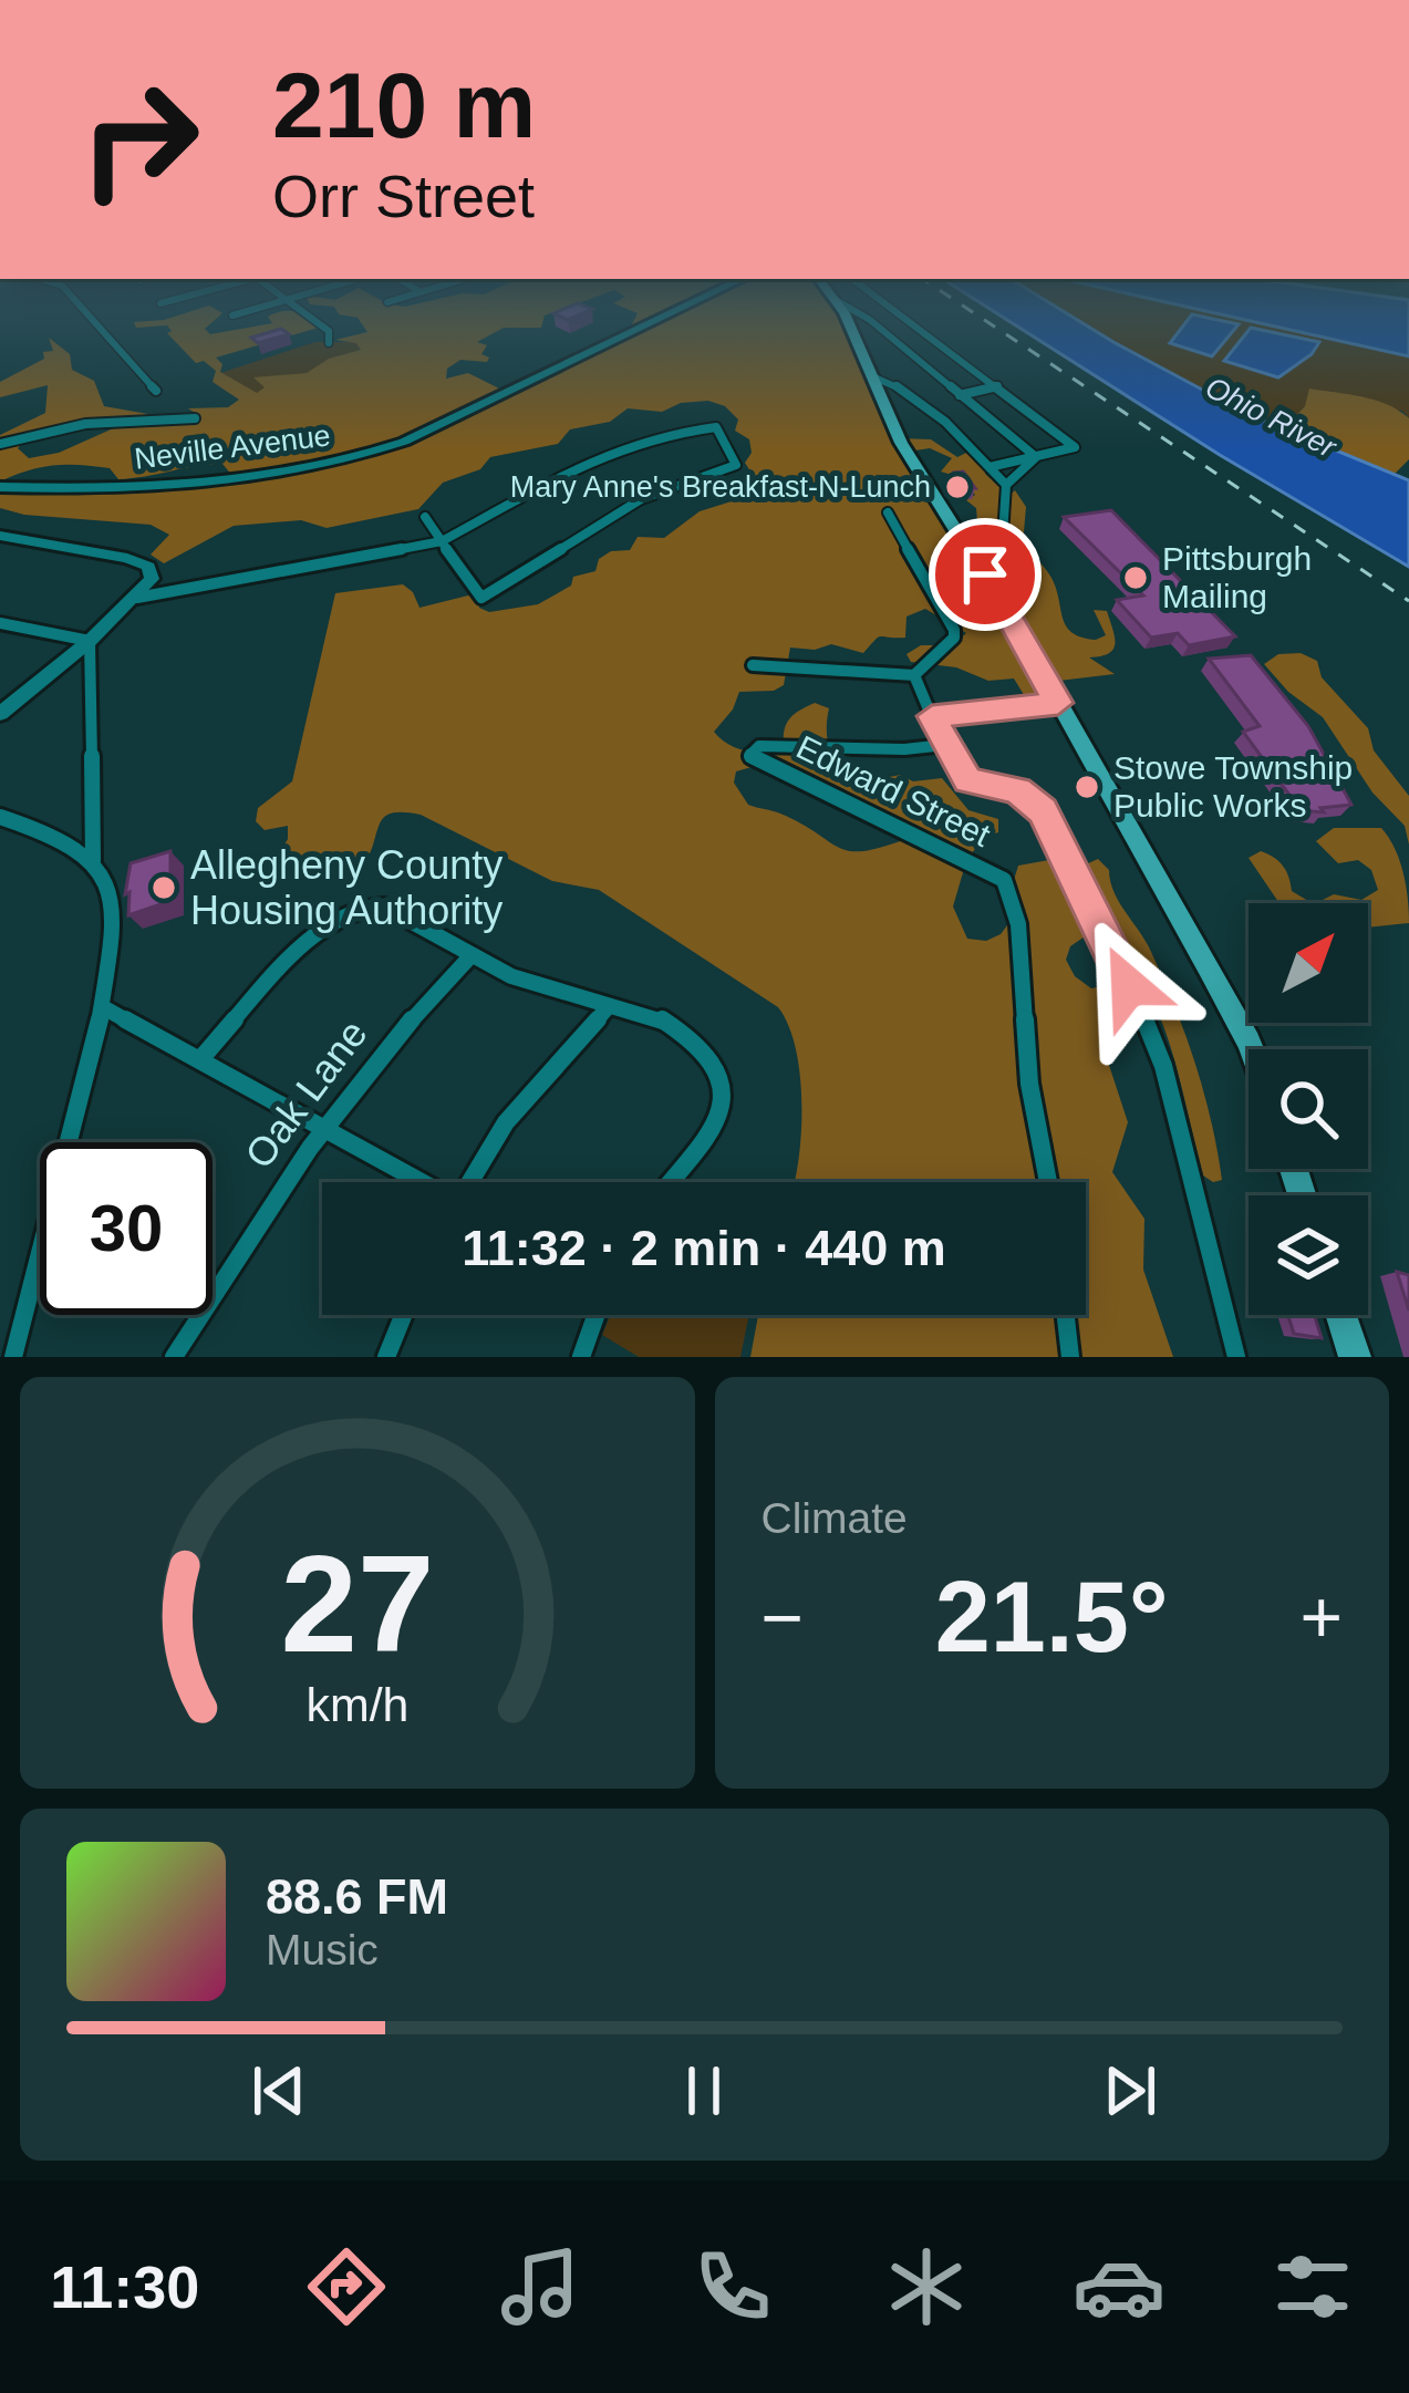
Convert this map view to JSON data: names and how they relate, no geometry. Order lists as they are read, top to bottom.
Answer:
{
  "streets": {
    "street": ["Neville Avenue", "Edward Street", "Oak Lane"]
  },
  "water": ["Ohio River"],
  "places": [
    "Mary Anne's Breakfast-N-Lunch",
    "Pittsburgh Mailing",
    "Stowe Township Public Works",
    "Allegheny County Housing Authority"
  ],
  "north": "top right",
  "page": {
    "turn": ["210 m", "Orr Street"],
    "limit": "30",
    "trip": "11:32 · 2 min · 440 m",
    "tile": "Climate",
    "heat": ["−", "21.5°", "+"],
    "song": ["88.6 FM", "Music"],
    "tabs": "11:30",
    "gauge": ["27", "km/h"]
  }
}
